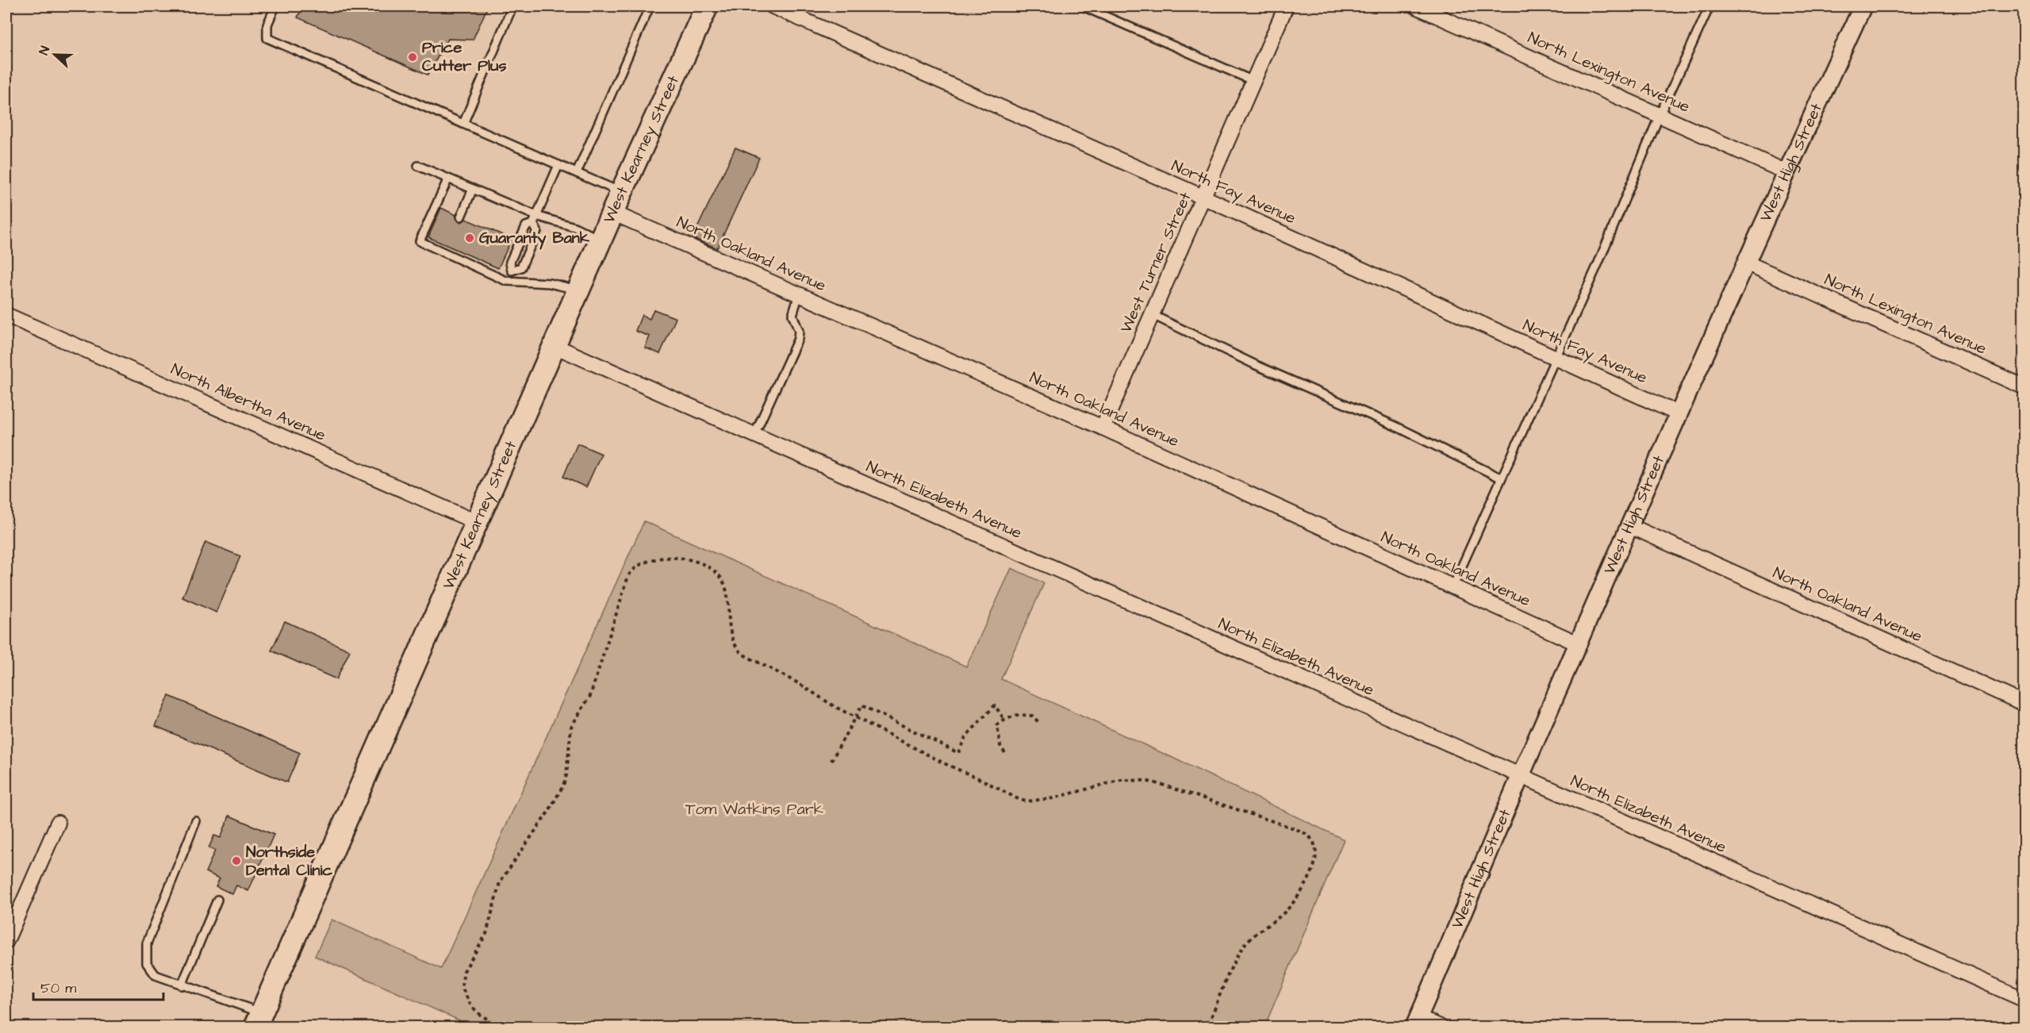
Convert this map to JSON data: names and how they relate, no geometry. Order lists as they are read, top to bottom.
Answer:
{
  "streets": {
    "main road": ["West Kearney Street"],
    "street": [
      "North Lexington Avenue",
      "West High Street",
      "North Fay Avenue",
      "North Oakland Avenue",
      "West Turner Street",
      "North Albertha Avenue",
      "North Elizabeth Avenue"
    ]
  },
  "crossings": [
    ["North Lexington Avenue", "West High Street"],
    ["West Kearney Street", "North Oakland Avenue"],
    ["West Kearney Street", "North Albertha Avenue"],
    ["West Kearney Street", "North Elizabeth Avenue"],
    ["West High Street", "North Fay Avenue"],
    ["West High Street", "North Oakland Avenue"],
    ["West High Street", "North Elizabeth Avenue"],
    ["North Fay Avenue", "West Turner Street"],
    ["North Oakland Avenue", "West Turner Street"]
  ],
  "parks": ["Tom Watkins Park"],
  "places": ["Price Cutter Plus", "Guaranty Bank", "Northside Dental Clinic"],
  "scale_bar": "50 m",
  "north": "left"
}
